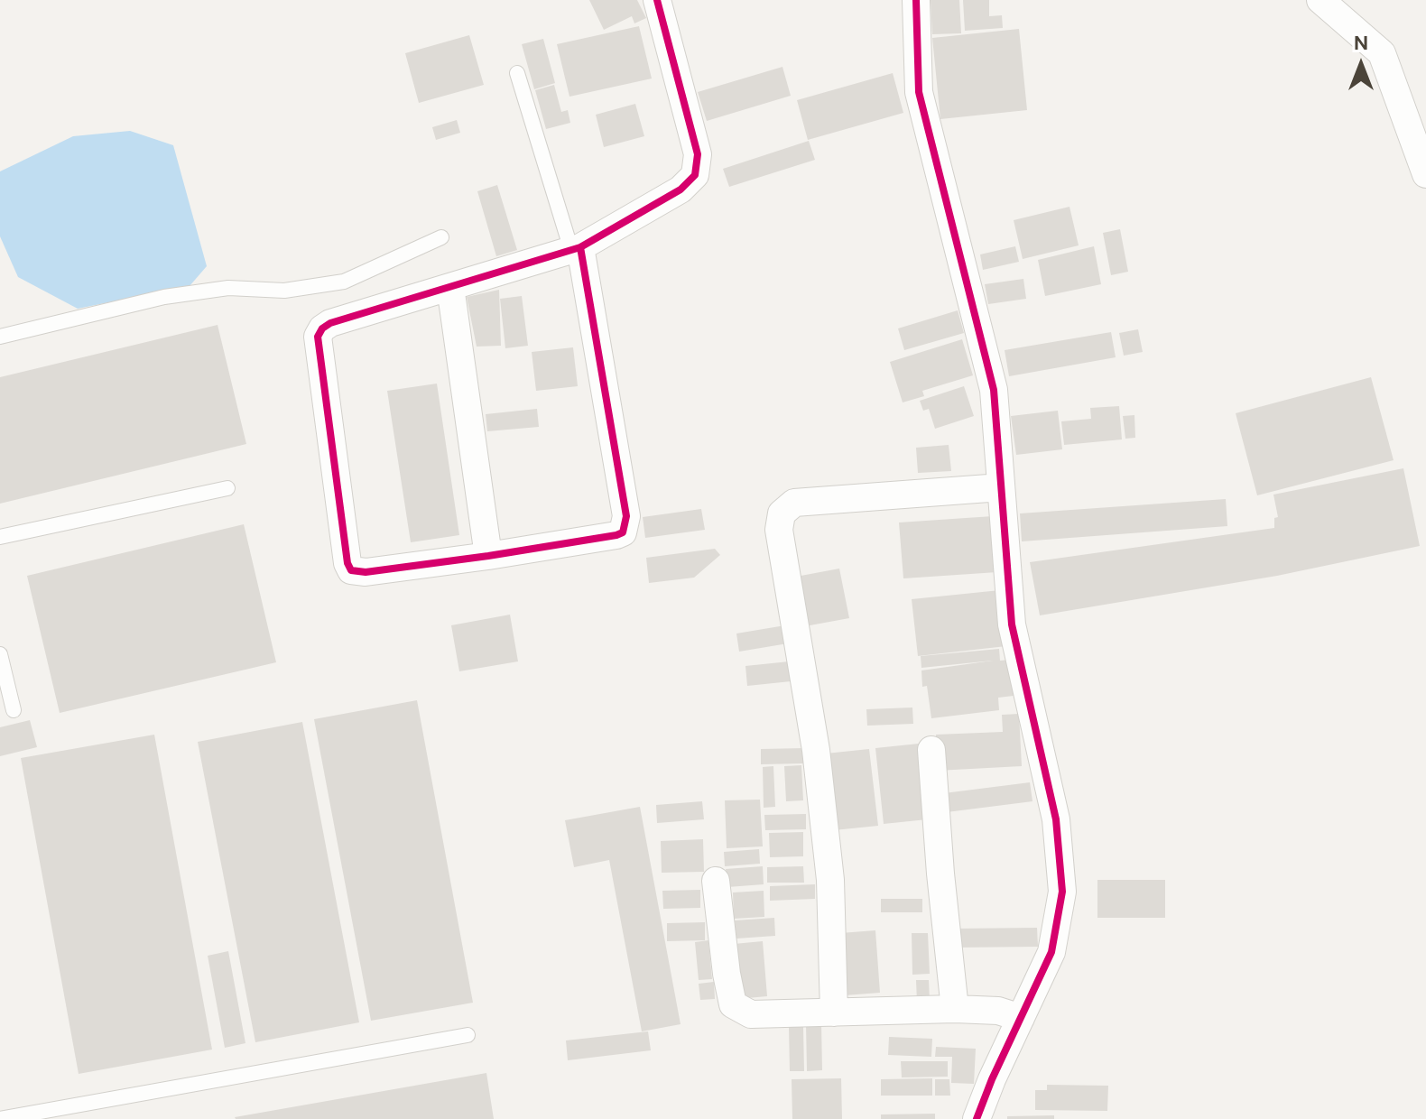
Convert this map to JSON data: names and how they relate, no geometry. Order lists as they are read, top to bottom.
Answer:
{
  "north": "top"
}
